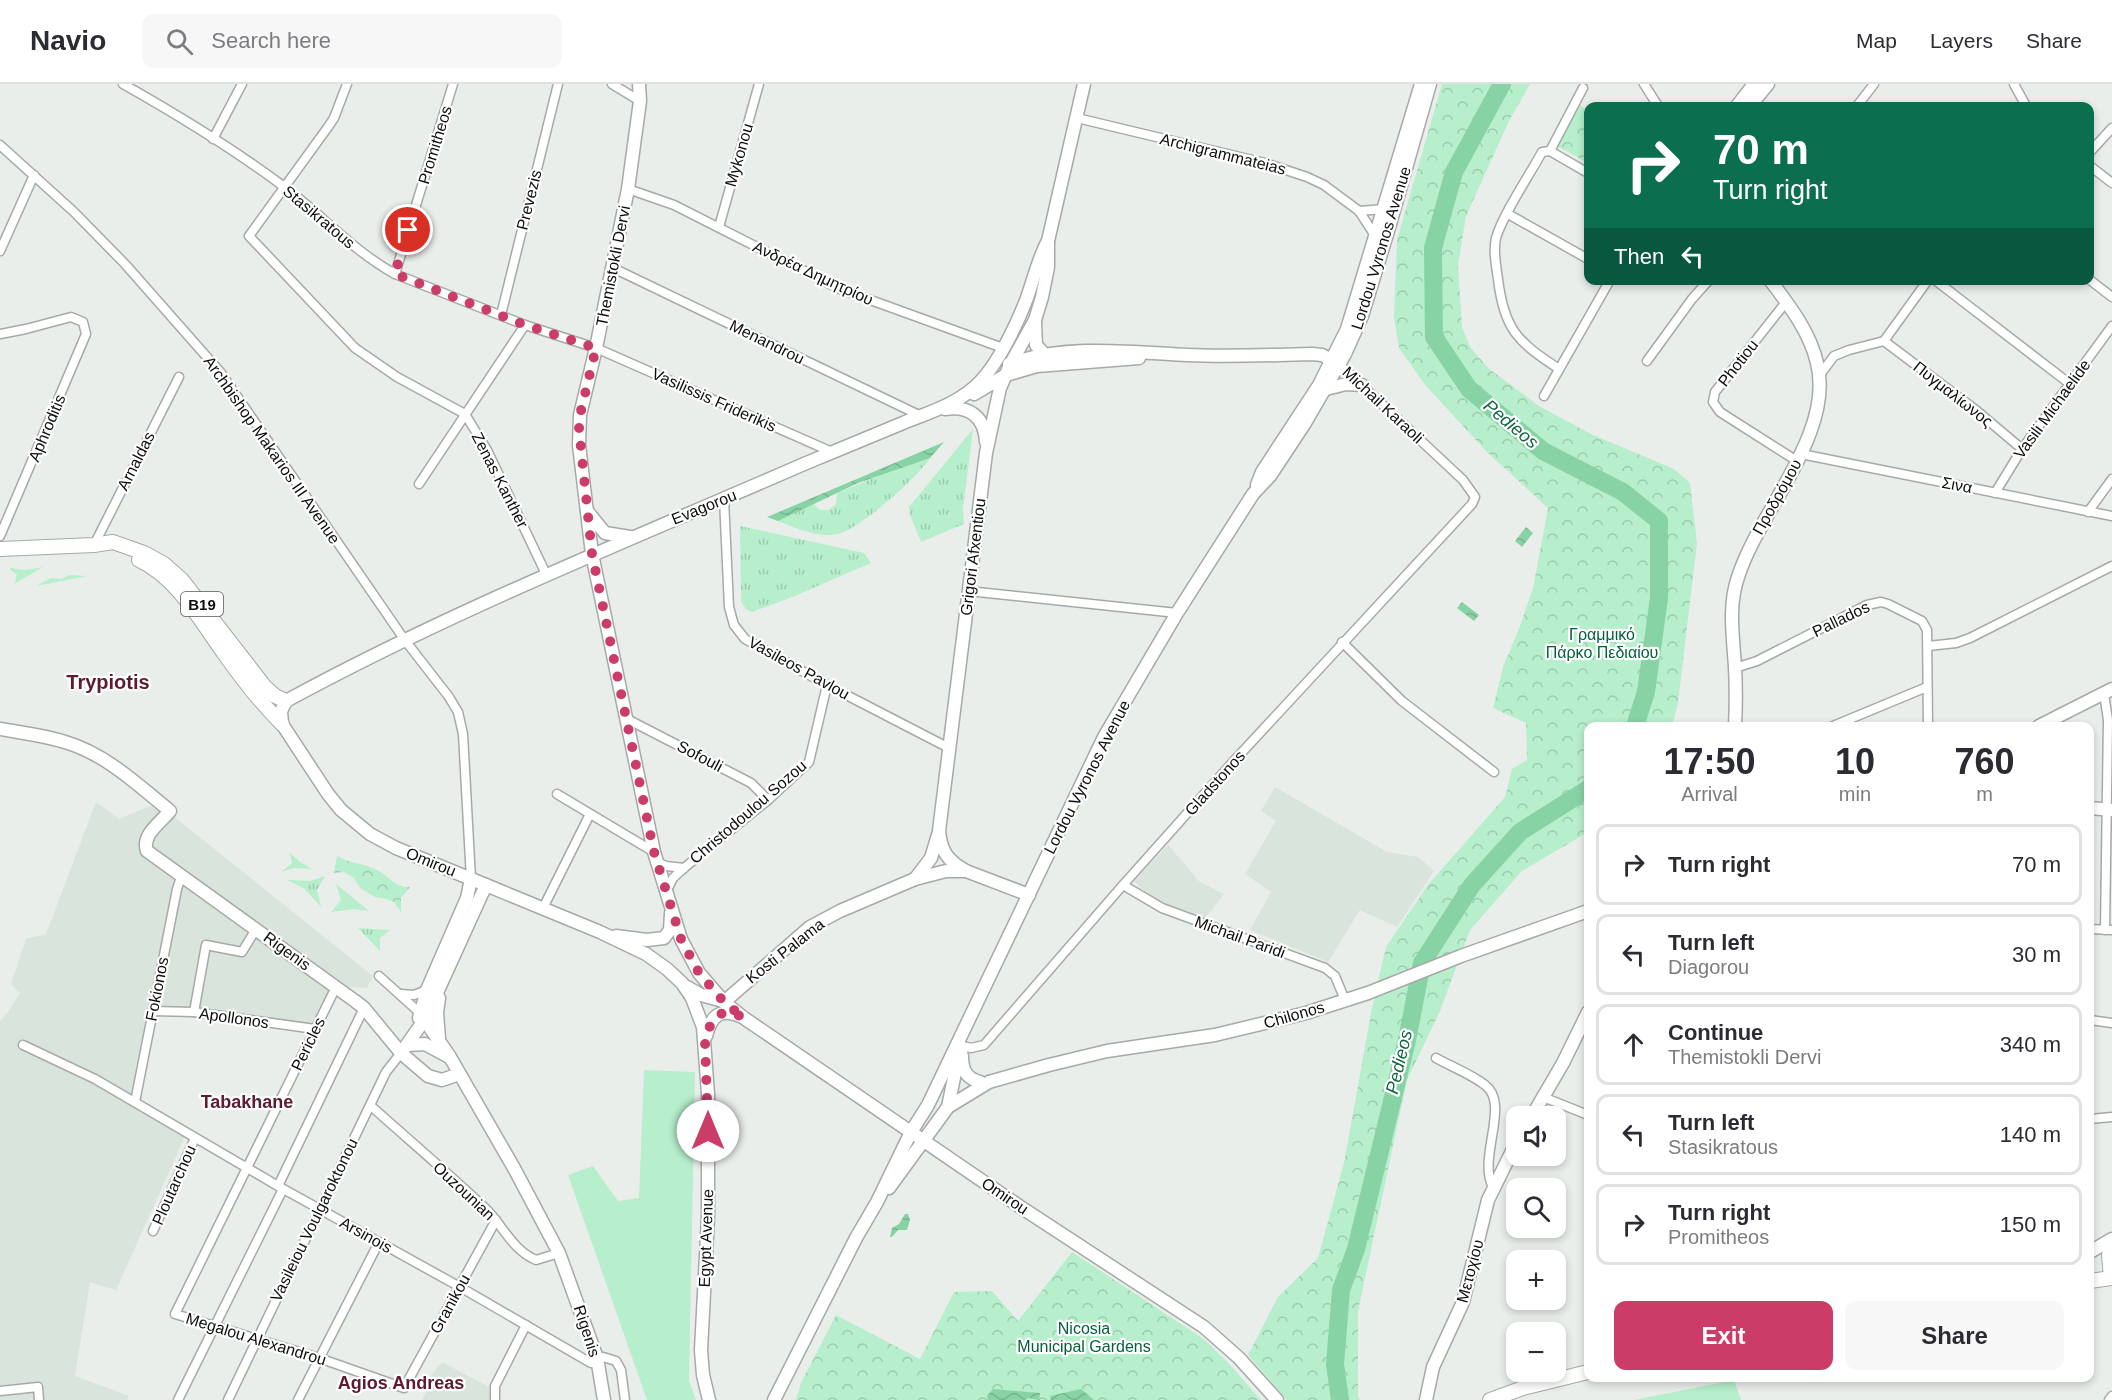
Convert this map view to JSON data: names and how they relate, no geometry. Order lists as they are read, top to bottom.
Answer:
{
  "streets": {
    "main road": [
      "Lordou Vyronos Avenue",
      "Themistokli Dervi",
      "Michail Karaoli",
      "Προδρόμου",
      "Evagorou",
      "Grigori Afxentiou",
      "B19",
      "Omirou",
      "Rigenis",
      "Kosti Palama",
      "Chilonos",
      "Vasileiou Voulgaroktonou",
      "Egypt Avenue",
      "Μετοχίου"
    ],
    "street": [
      "Promitheos",
      "Archigrammateias",
      "Mykonou",
      "Prevezis",
      "Stasikratous",
      "Ανδρέα Δημητρίου",
      "Menandrou",
      "Photiou",
      "Πυγμαλίωνος",
      "Vasilissis Friderikis",
      "Vasili Michaelide",
      "Aphroditis",
      "Archbishop Makarios III Avenue",
      "Arnaldas",
      "Zenas Kanther",
      "Σινα",
      "Pallados",
      "Vasileos Pavlou",
      "Sofouli",
      "Gladstonos",
      "Christodoulou Sozou",
      "Michail Paridi",
      "Fokionos",
      "Apollonos",
      "Pericles",
      "Ploutarchou",
      "Ouzounian",
      "Arsinois",
      "Granikou",
      "Megalou Alexandrou"
    ]
  },
  "crossings": [
    ["Promitheos", "Stasikratous"],
    ["Archigrammateias", "Lordou Vyronos Avenue"],
    ["Mykonou", "Ανδρέα Δημητρίου"],
    ["Prevezis", "Stasikratous"],
    ["Stasikratous", "Themistokli Dervi"],
    ["Stasikratous", "Vasilissis Friderikis"],
    ["Stasikratous", "Zenas Kanther"],
    ["Lordou Vyronos Avenue", "Michail Karaoli"],
    ["Lordou Vyronos Avenue", "Gladstonos"],
    ["Lordou Vyronos Avenue", "Omirou"],
    ["Lordou Vyronos Avenue", "Kosti Palama"],
    ["Lordou Vyronos Avenue", "Chilonos"],
    ["Themistokli Dervi", "Ανδρέα Δημητρίου"],
    ["Themistokli Dervi", "Menandrou"],
    ["Themistokli Dervi", "Vasilissis Friderikis"],
    ["Themistokli Dervi", "Evagorou"],
    ["Themistokli Dervi", "Sofouli"],
    ["Themistokli Dervi", "Christodoulou Sozou"],
    ["Themistokli Dervi", "Omirou"],
    ["Themistokli Dervi", "Kosti Palama"],
    ["Ανδρέα Δημητρίου", "Evagorou"],
    ["Menandrou", "Evagorou"],
    ["Photiou", "Σινα"],
    ["Photiou", "Προδρόμου"],
    ["Πυγμαλίωνος", "Vasili Michaelide"],
    ["Vasilissis Friderikis", "Evagorou"],
    ["Michail Karaoli", "Evagorou"],
    ["Michail Karaoli", "Grigori Afxentiou"],
    ["Michail Karaoli", "Gladstonos"],
    ["Vasili Michaelide", "Σινα"],
    ["Archbishop Makarios III Avenue", "Evagorou"],
    ["Archbishop Makarios III Avenue", "Omirou"],
    ["Arnaldas", "B19"],
    ["Zenas Kanther", "Evagorou"],
    ["Σινα", "Προδρόμου"],
    ["Προδρόμου", "Pallados"],
    ["Evagorou", "Grigori Afxentiou"],
    ["Evagorou", "B19"],
    ["Evagorou", "Vasileos Pavlou"],
    ["Grigori Afxentiou", "Vasileos Pavlou"],
    ["Grigori Afxentiou", "Kosti Palama"],
    ["B19", "Omirou"],
    ["Vasileos Pavlou", "Christodoulou Sozou"],
    ["Sofouli", "Christodoulou Sozou"],
    ["Gladstonos", "Michail Paridi"],
    ["Omirou", "Kosti Palama"],
    ["Omirou", "Egypt Avenue"],
    ["Michail Paridi", "Chilonos"],
    ["Rigenis", "Fokionos"],
    ["Rigenis", "Pericles"],
    ["Rigenis", "Ouzounian"],
    ["Rigenis", "Vasileiou Voulgaroktonou"],
    ["Rigenis", "Arsinois"],
    ["Fokionos", "Apollonos"],
    ["Fokionos", "Arsinois"],
    ["Apollonos", "Pericles"],
    ["Pericles", "Arsinois"],
    ["Pericles", "Megalou Alexandrou"],
    ["Ploutarchou", "Arsinois"],
    ["Ouzounian", "Vasileiou Voulgaroktonou"],
    ["Ouzounian", "Granikou"],
    ["Vasileiou Voulgaroktonou", "Arsinois"],
    ["Vasileiou Voulgaroktonou", "Megalou Alexandrou"],
    ["Arsinois", "Granikou"],
    ["Granikou", "Megalou Alexandrou"]
  ],
  "districts": ["Trypiotis", "Tabakhane", "Agios Andreas"],
  "water": ["Pedieos"],
  "parks": ["Γραμμικό Πάρκο Πεδιαίου", "Nicosia Municipal Gardens"],
  "page": {
    "header": "Navio",
    "search": "Search here",
    "nav": ["Map", "Layers", "Share"],
    "turn": ["70 m", "Turn right"],
    "then": "Then",
    "eta": [
      "17:50",
      "Arrival",
      "10",
      "min",
      "760",
      "m"
    ],
    "list": [
      {
        "name": "Turn right",
        "value": "70 m"
      },
      {
        "name": "Turn left",
        "note": "Diagorou",
        "value": "30 m"
      },
      {
        "name": "Continue",
        "note": "Themistokli Dervi",
        "value": "340 m"
      },
      {
        "name": "Turn left",
        "note": "Stasikratous",
        "value": "140 m"
      },
      {
        "name": "Turn right",
        "note": "Promitheos",
        "value": "150 m"
      }
    ],
    "map_buttons": ["+", "−"],
    "buttons": ["Exit", "Share"]
  }
}
